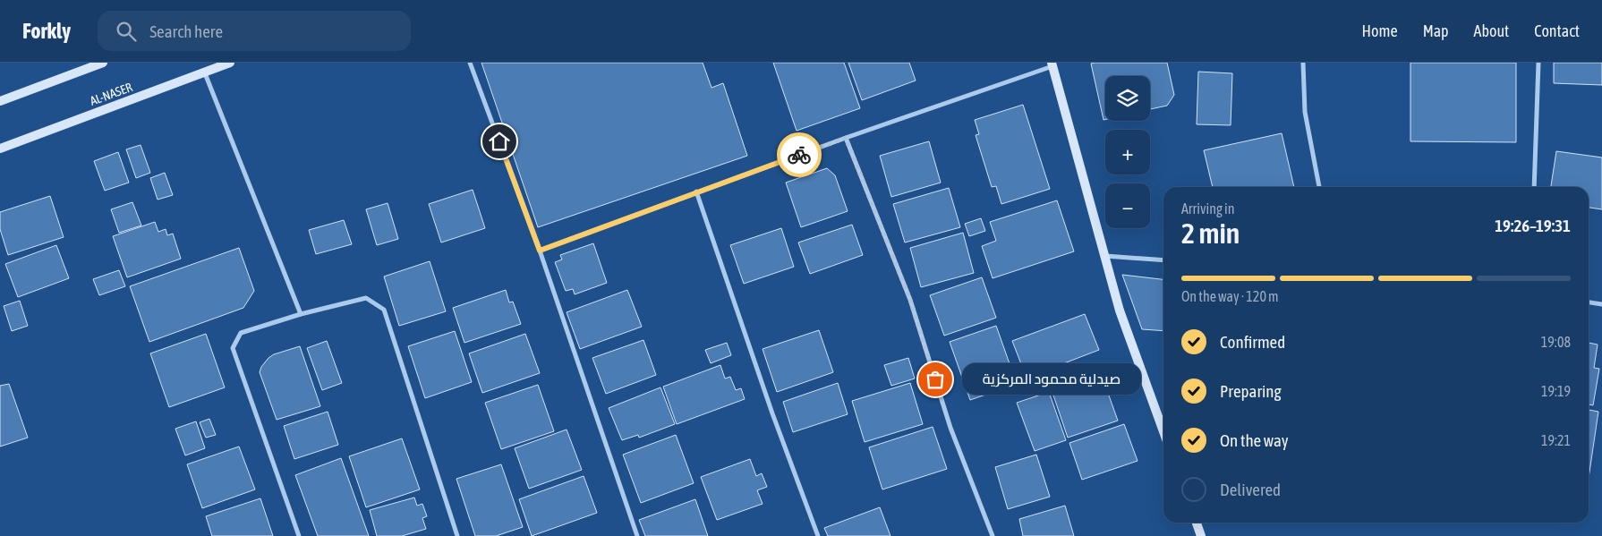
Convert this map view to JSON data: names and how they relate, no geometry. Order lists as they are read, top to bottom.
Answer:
{
  "streets": {
    "street": ["AL-NASER"]
  },
  "places": ["صيدلية محمود المركزية"],
  "page": {
    "header": "Forkly",
    "search": "Search here",
    "nav": [
      "Home",
      "Map",
      "About",
      "Contact"
    ],
    "map_buttons": ["+", "−"],
    "heading": ["2 min", "Arriving in", "19:26–19:31"],
    "bar": "On the way · 120 m",
    "list": [
      ["Confirmed", "19:08"],
      ["Preparing", "19:19"],
      ["On the way", "19:21"],
      "Delivered"
    ],
    "bubble": "صيدلية محمود المركزية"
  }
}
